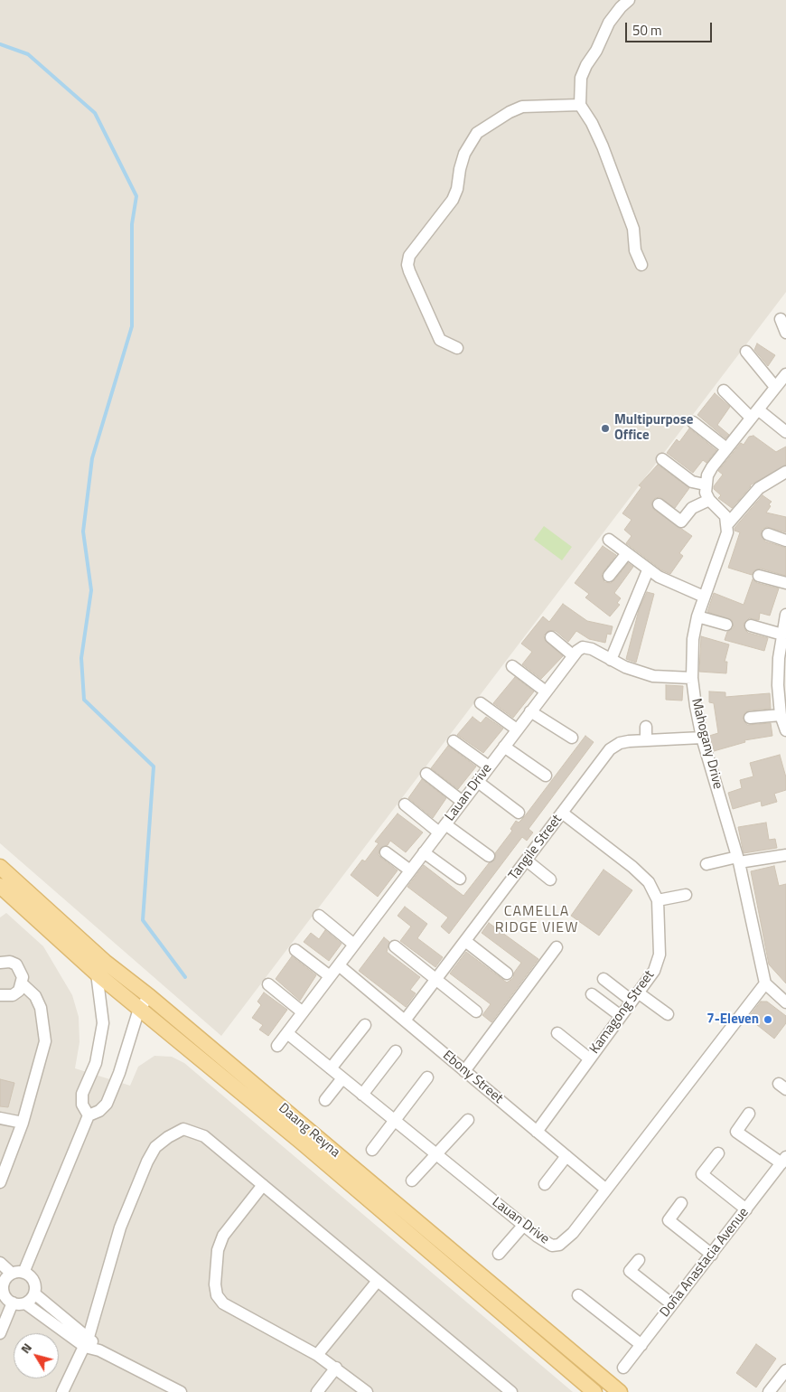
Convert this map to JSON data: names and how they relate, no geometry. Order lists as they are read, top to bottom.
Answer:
{
  "streets": {
    "main road": ["Daang Reyna"],
    "street": [
      "Mahogany Drive",
      "Lauan Drive",
      "Tangile Street",
      "Kamagong Street",
      "Ebony Street",
      "Doña Anastacia Avenue"
    ]
  },
  "crossings": [
    ["Mahogany Drive", "Lauan Drive"],
    ["Mahogany Drive", "Tangile Street"],
    ["Lauan Drive", "Ebony Street"],
    ["Tangile Street", "Kamagong Street"],
    ["Tangile Street", "Ebony Street"],
    ["Kamagong Street", "Ebony Street"]
  ],
  "districts": ["CAMELLA RIDGE VIEW"],
  "places": ["Multipurpose Office", "7-Eleven"],
  "scale_bar": "50 m",
  "north": "top left"
}
